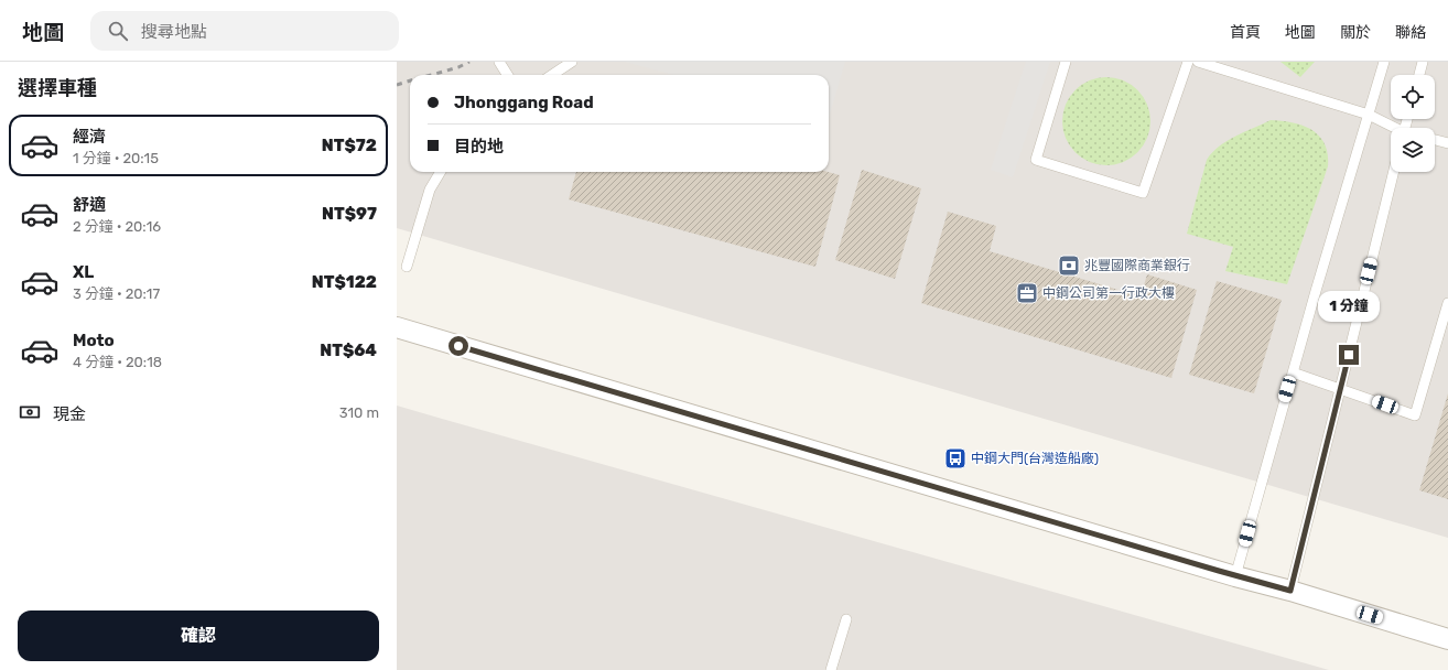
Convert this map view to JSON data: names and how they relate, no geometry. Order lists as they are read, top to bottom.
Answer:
{
  "places": {
    "bank": ["兆豐國際商業銀行"],
    "office": ["中鋼公司第一行政大樓"],
    "bus stop": ["中鋼大門(台灣造船廠)"]
  },
  "page": {
    "header": "地圖",
    "search": "搜尋地點",
    "nav": [
      "首頁",
      "地圖",
      "關於",
      "聯絡"
    ],
    "heading": "選擇車種",
    "banner": ["Jhonggang Road", "目的地"],
    "list": [
      {
        "name": "經濟",
        "note": "1 分鐘 · 20:15",
        "value": "NT$72"
      },
      {
        "name": "舒適",
        "note": "2 分鐘 · 20:16",
        "value": "NT$97"
      },
      {
        "name": "XL",
        "note": "3 分鐘 · 20:17",
        "value": "NT$122"
      },
      {
        "name": "Moto",
        "note": "4 分鐘 · 20:18",
        "value": "NT$64"
      }
    ],
    "bubble": "1 分鐘",
    "pay": ["現金", "310 m"],
    "buttons": "確認"
  }
}
